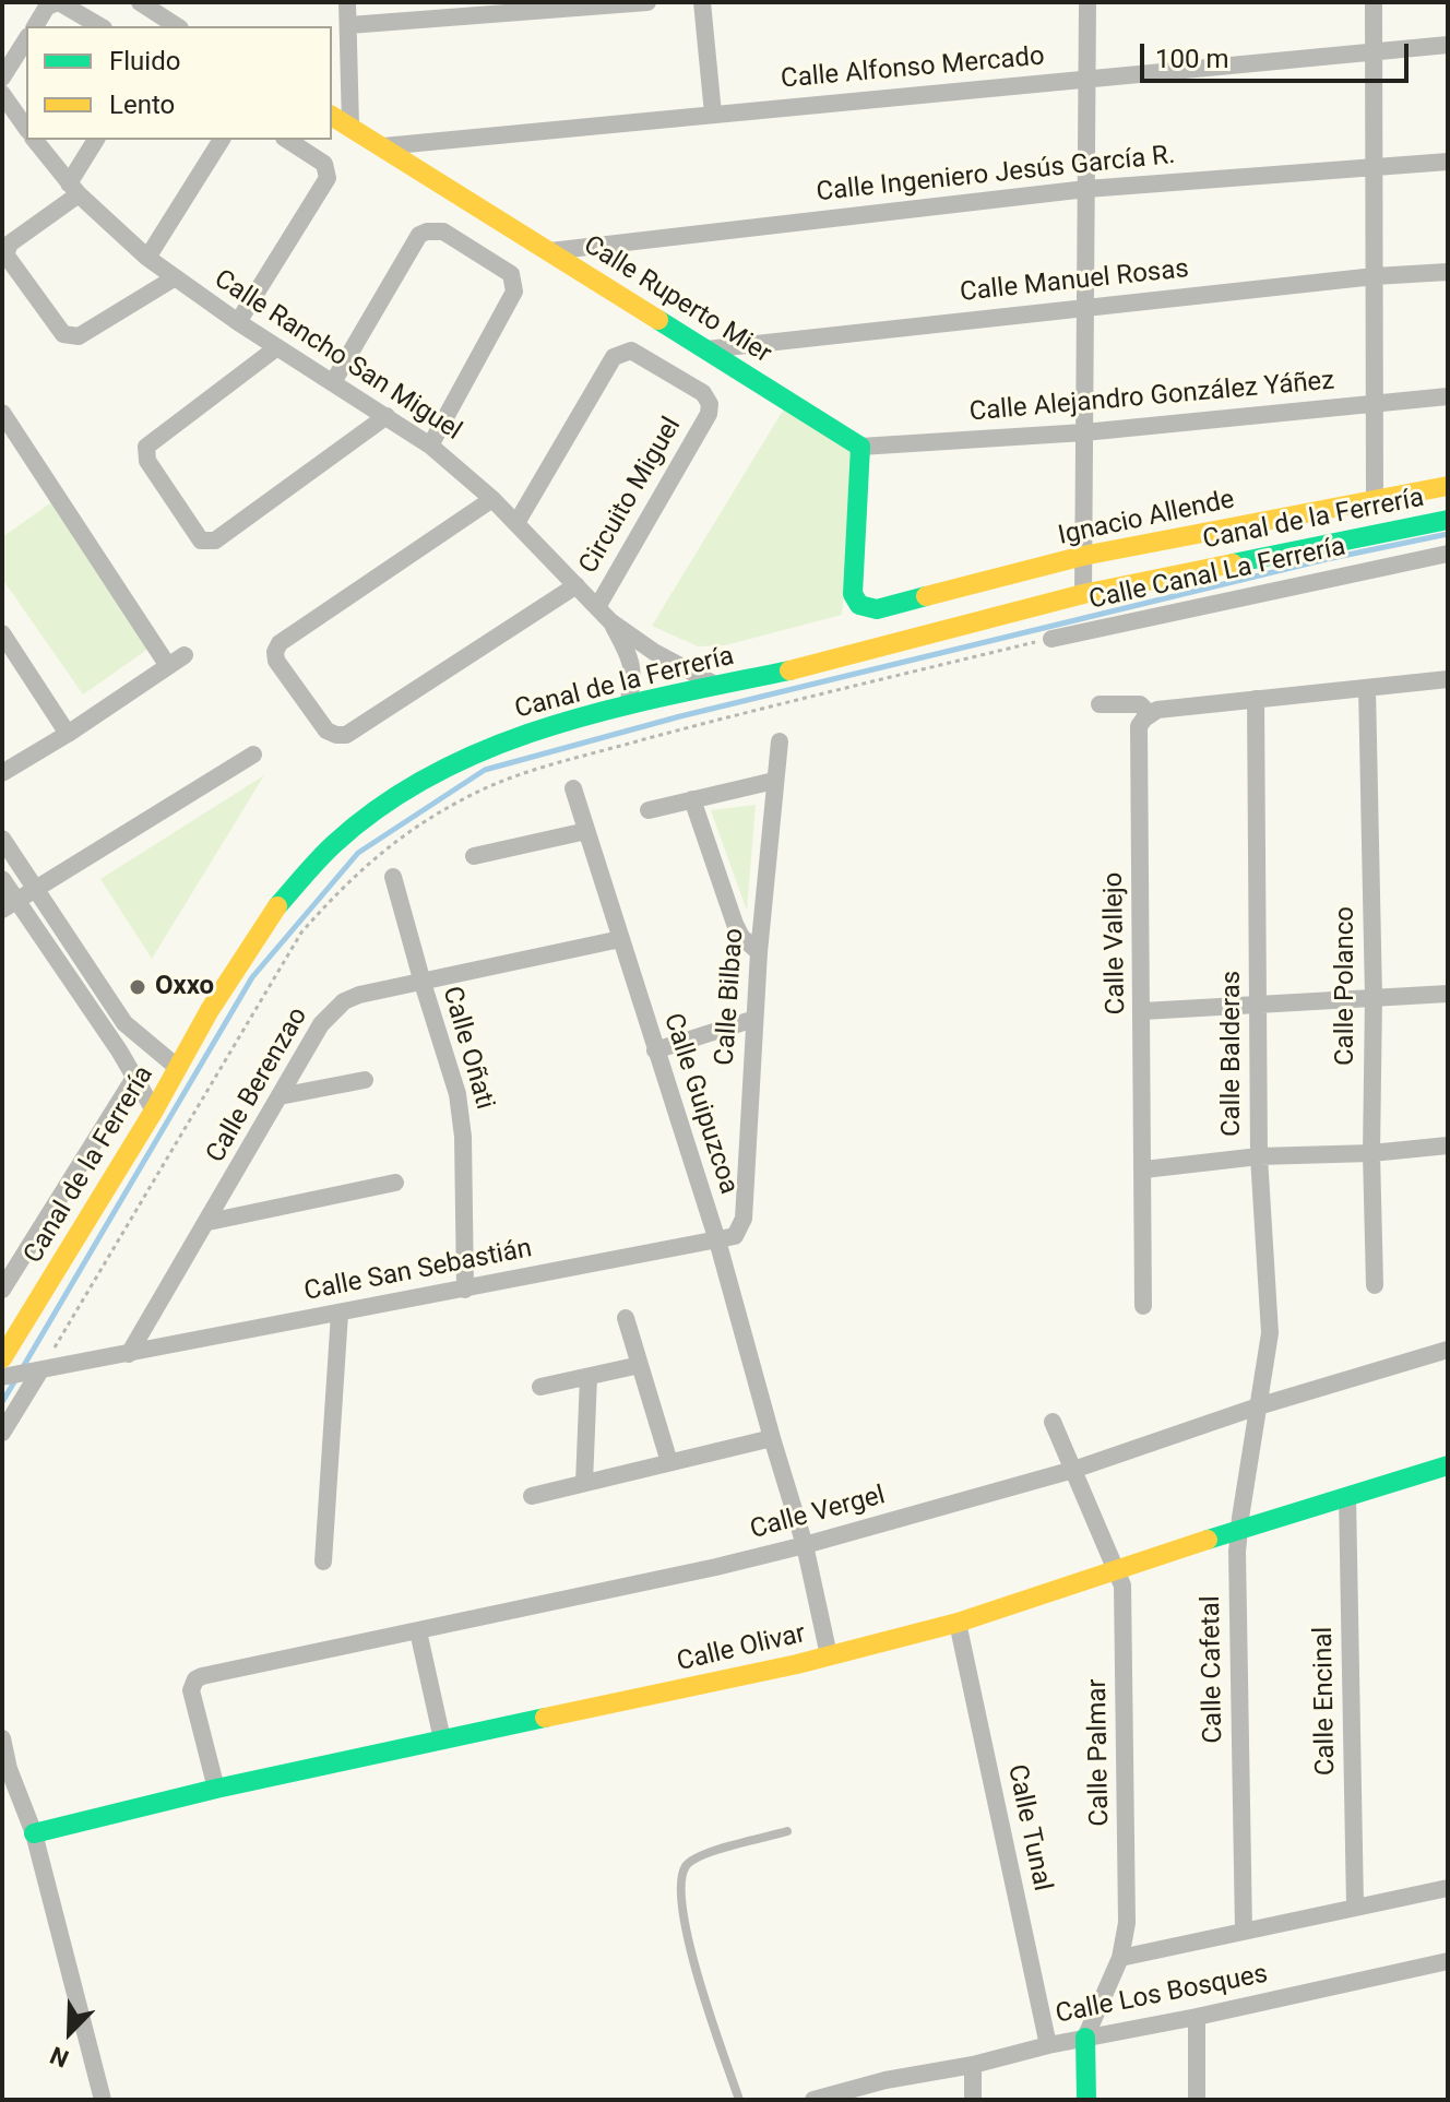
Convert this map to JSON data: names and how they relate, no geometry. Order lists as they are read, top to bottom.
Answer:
{
  "streets": {
    "street": [
      "Calle Alfonso Mercado",
      "Calle Ingeniero Jesús García R.",
      "Calle Manuel Rosas",
      "Calle Ruperto Mier",
      "Calle Rancho San Miguel",
      "Calle Alejandro González Yáñez",
      "Circuito Miguel",
      "Ignacio Allende",
      "Canal de la Ferrería",
      "Calle Canal La Ferrería",
      "Calle Vallejo",
      "Calle Polanco",
      "Calle Bilbao",
      "Calle Oñati",
      "Calle Balderas",
      "Calle Berenzao",
      "Calle Guipuzcoa",
      "Calle San Sebastián",
      "Calle Vergel",
      "Calle Olivar",
      "Calle Cafetal",
      "Calle Encinal",
      "Calle Palmar",
      "Calle Tunal",
      "Calle Los Bosques"
    ]
  },
  "crossings": [
    ["Calle Alfonso Mercado", "Calle Ruperto Mier"],
    ["Calle Ingeniero Jesús García R.", "Calle Ruperto Mier"],
    ["Calle Manuel Rosas", "Calle Ruperto Mier"],
    ["Calle Ruperto Mier", "Calle Alejandro González Yáñez"],
    ["Calle Ruperto Mier", "Ignacio Allende"],
    ["Calle Rancho San Miguel", "Circuito Miguel"],
    ["Calle Rancho San Miguel", "Canal de la Ferrería"],
    ["Calle Alejandro González Yáñez", "Ignacio Allende"],
    ["Calle Bilbao", "Calle Guipuzcoa"],
    ["Calle Bilbao", "Calle San Sebastián"],
    ["Calle Oñati", "Calle Berenzao"],
    ["Calle Oñati", "Calle San Sebastián"],
    ["Calle Balderas", "Calle Vergel"],
    ["Calle Balderas", "Calle Cafetal"],
    ["Calle Berenzao", "Calle Guipuzcoa"],
    ["Calle Berenzao", "Calle San Sebastián"],
    ["Calle Guipuzcoa", "Calle San Sebastián"],
    ["Calle Guipuzcoa", "Calle Vergel"],
    ["Calle Guipuzcoa", "Calle Olivar"],
    ["Calle Vergel", "Calle Olivar"],
    ["Calle Vergel", "Calle Cafetal"],
    ["Calle Vergel", "Calle Palmar"],
    ["Calle Olivar", "Calle Cafetal"],
    ["Calle Olivar", "Calle Encinal"],
    ["Calle Olivar", "Calle Palmar"],
    ["Calle Olivar", "Calle Tunal"],
    ["Calle Palmar", "Calle Los Bosques"],
    ["Calle Tunal", "Calle Los Bosques"]
  ],
  "places": ["Oxxo"],
  "legend": ["Fluido", "Lento"],
  "scale_bar": "100 m",
  "north": "bottom left"
}
